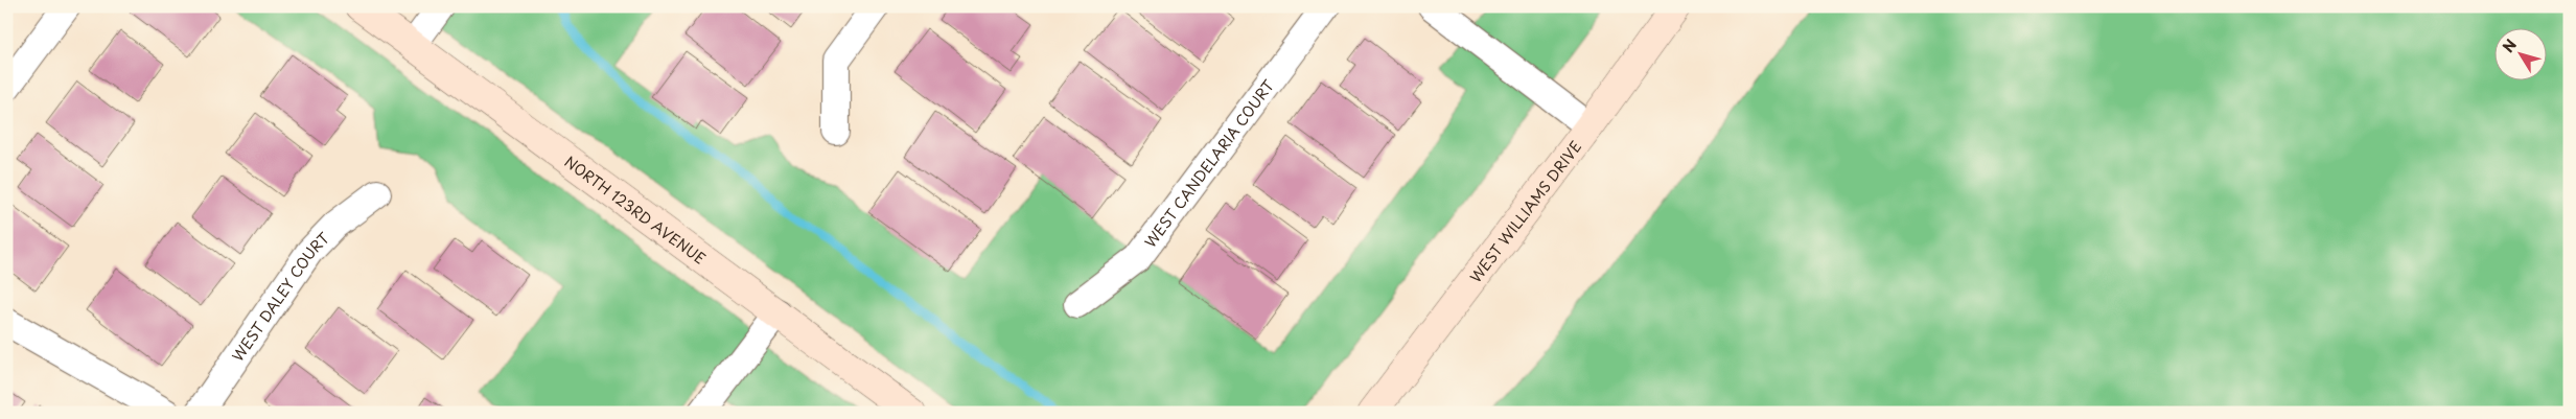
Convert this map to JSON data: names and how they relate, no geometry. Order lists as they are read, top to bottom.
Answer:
{
  "streets": {
    "street": [
      "WEST CANDELARIA COURT",
      "NORTH 123RD AVENUE",
      "WEST WILLIAMS DRIVE",
      "WEST DALEY COURT"
    ]
  },
  "north": "top left"
}
